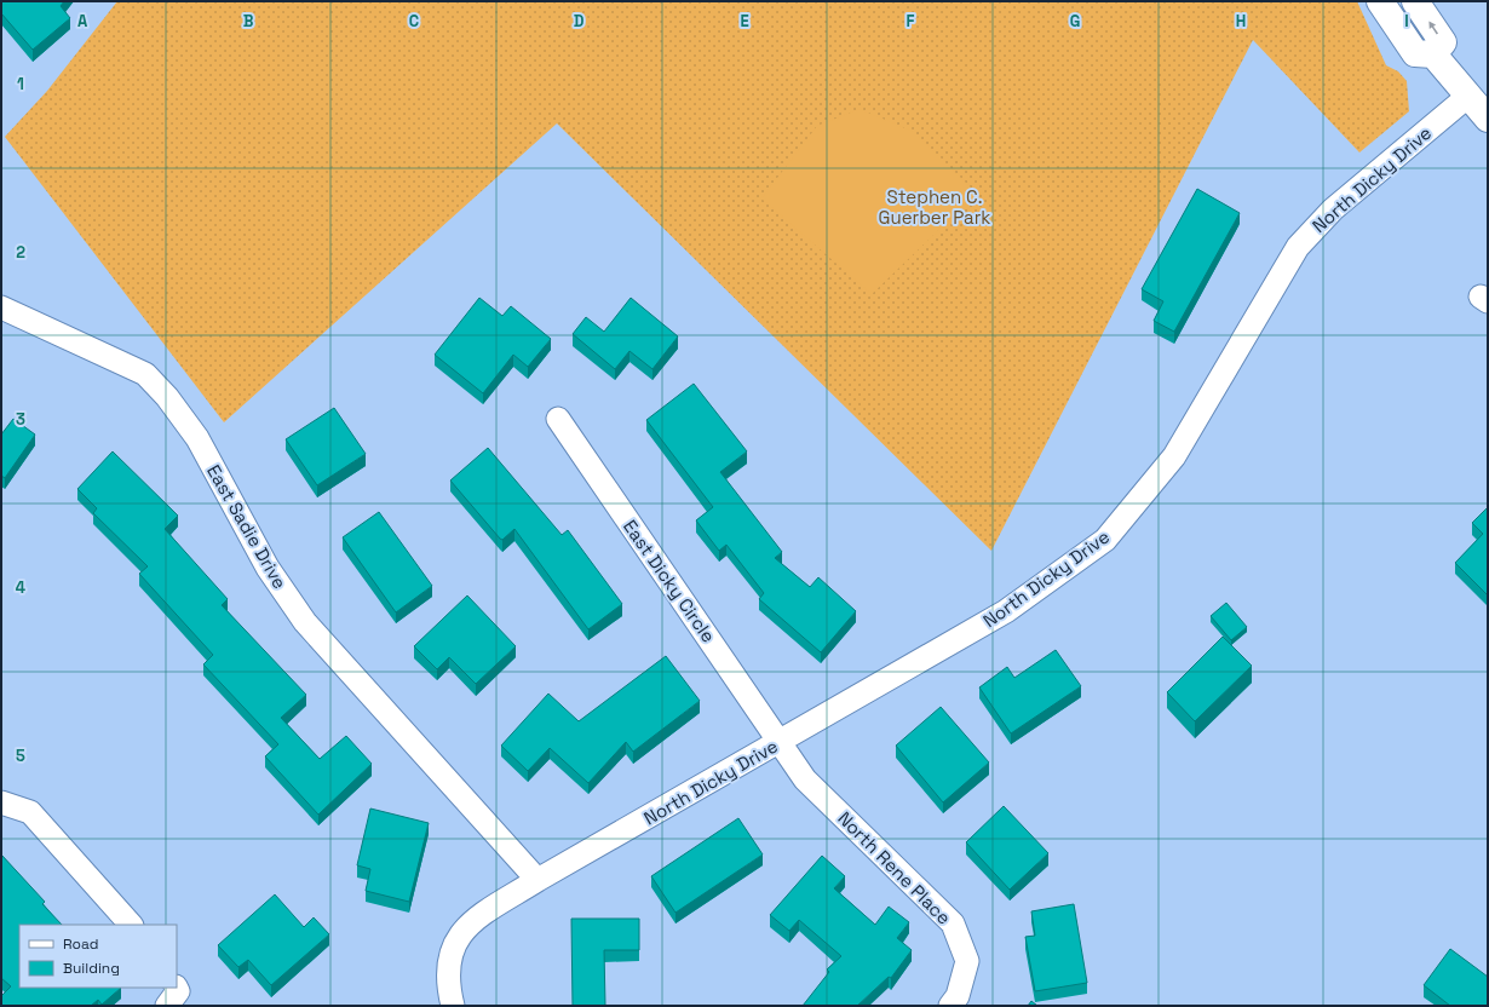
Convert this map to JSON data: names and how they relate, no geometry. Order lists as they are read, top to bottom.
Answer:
{
  "streets": {
    "street": [
      "North Dicky Drive",
      "East Sadie Drive",
      "East Dicky Circle",
      "North Rene Place"
    ]
  },
  "crossings": [
    ["North Dicky Drive", "East Sadie Drive"],
    ["North Dicky Drive", "East Dicky Circle"],
    ["North Dicky Drive", "North Rene Place"],
    ["East Dicky Circle", "North Rene Place"]
  ],
  "parks": ["Stephen C. Guerber Park"],
  "legend": ["Road", "Building"],
  "grid": {
    "columns": [
      "A",
      "B",
      "C",
      "D",
      "E",
      "F",
      "G",
      "H",
      "I"
    ],
    "rows": [
      "1",
      "2",
      "3",
      "4",
      "5"
    ]
  }
}
